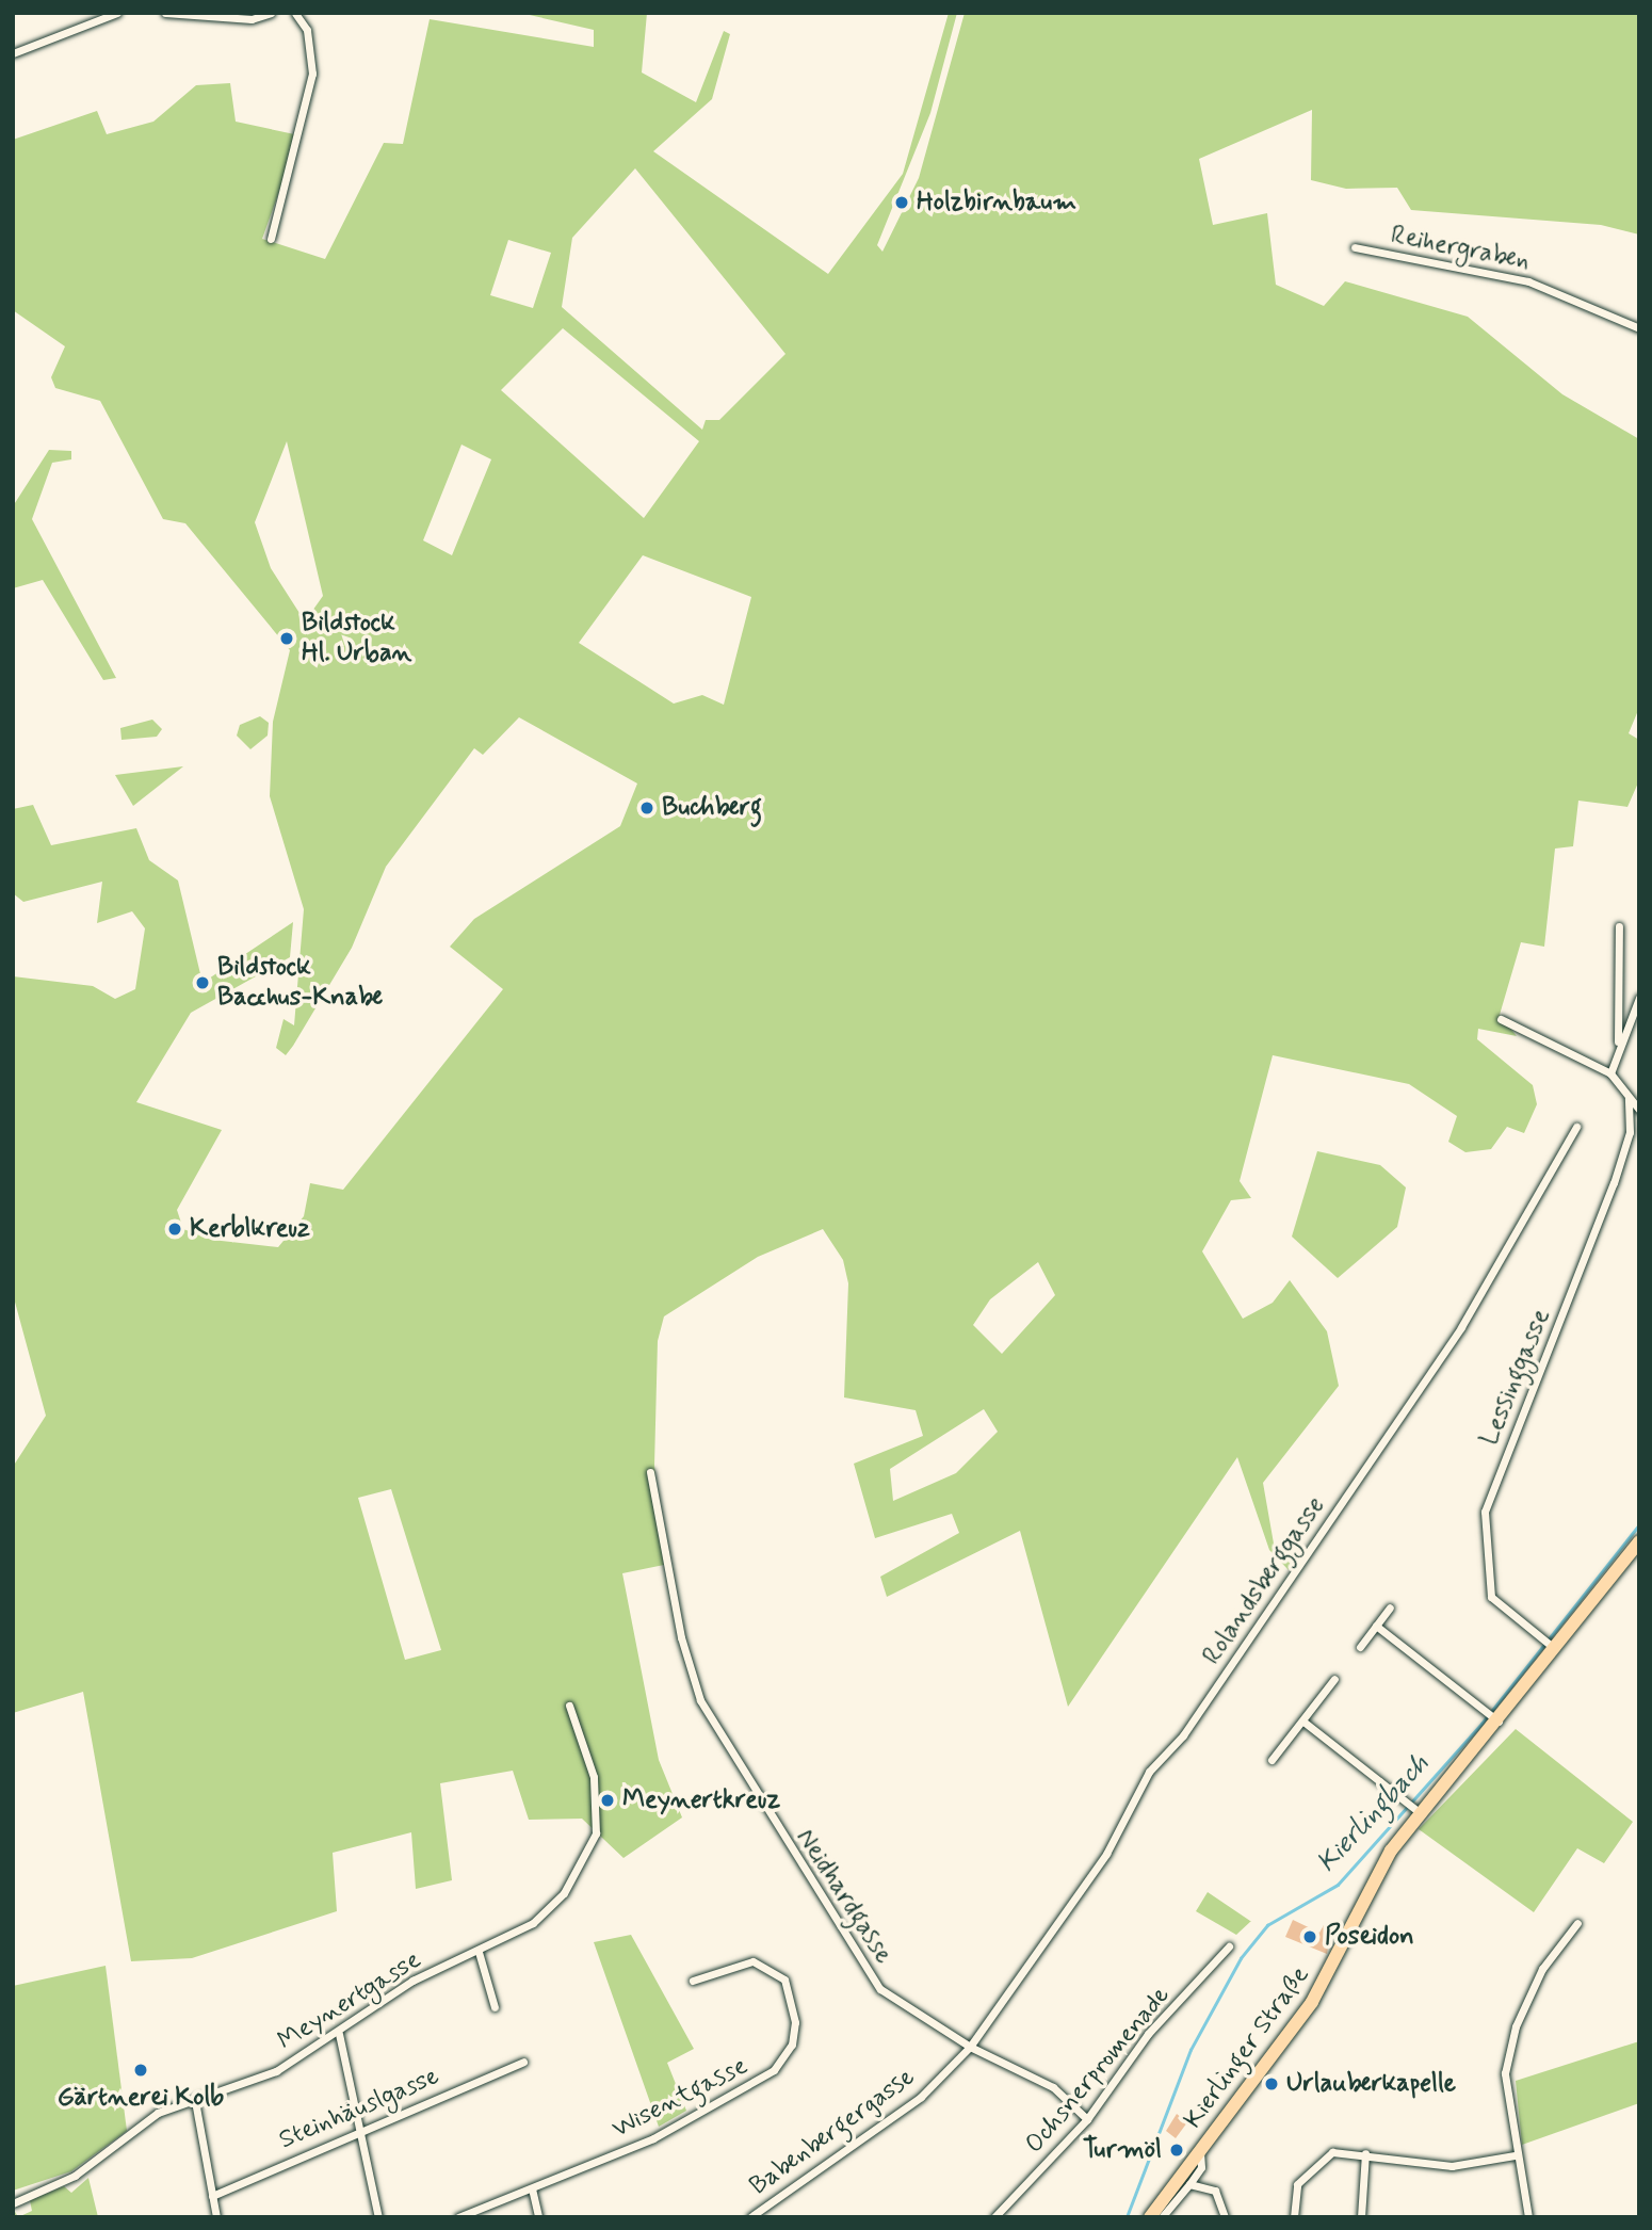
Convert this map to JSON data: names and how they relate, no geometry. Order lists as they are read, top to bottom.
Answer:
{
  "streets": {
    "main road": ["Kierlinger Straße"],
    "street": [
      "Reihergraben",
      "Lessinggasse",
      "Rolandsberggasse",
      "Neidhardgasse",
      "Meynertgasse",
      "Ochsnerpromenade",
      "Wisentgasse",
      "Steinhäuslgasse",
      "Babenbergergasse"
    ]
  },
  "crossings": [
    ["Lessinggasse", "Kierlinger Straße"],
    ["Rolandsberggasse", "Neidhardgasse"],
    ["Rolandsberggasse", "Babenbergergasse"],
    ["Neidhardgasse", "Ochsnerpromenade"],
    ["Neidhardgasse", "Babenbergergasse"]
  ],
  "water": ["Kierlingbach"],
  "places": [
    "Holzbirnbaum",
    "Bildstock Hl. Urban",
    "Buchberg",
    "Bildstock Bacchus-Knabe",
    "Kerblkreuz",
    "Meynertkreuz",
    "Poseidon",
    "Gärtnerei Kolb",
    "Urlauberkapelle",
    "Turmöl"
  ]
}
